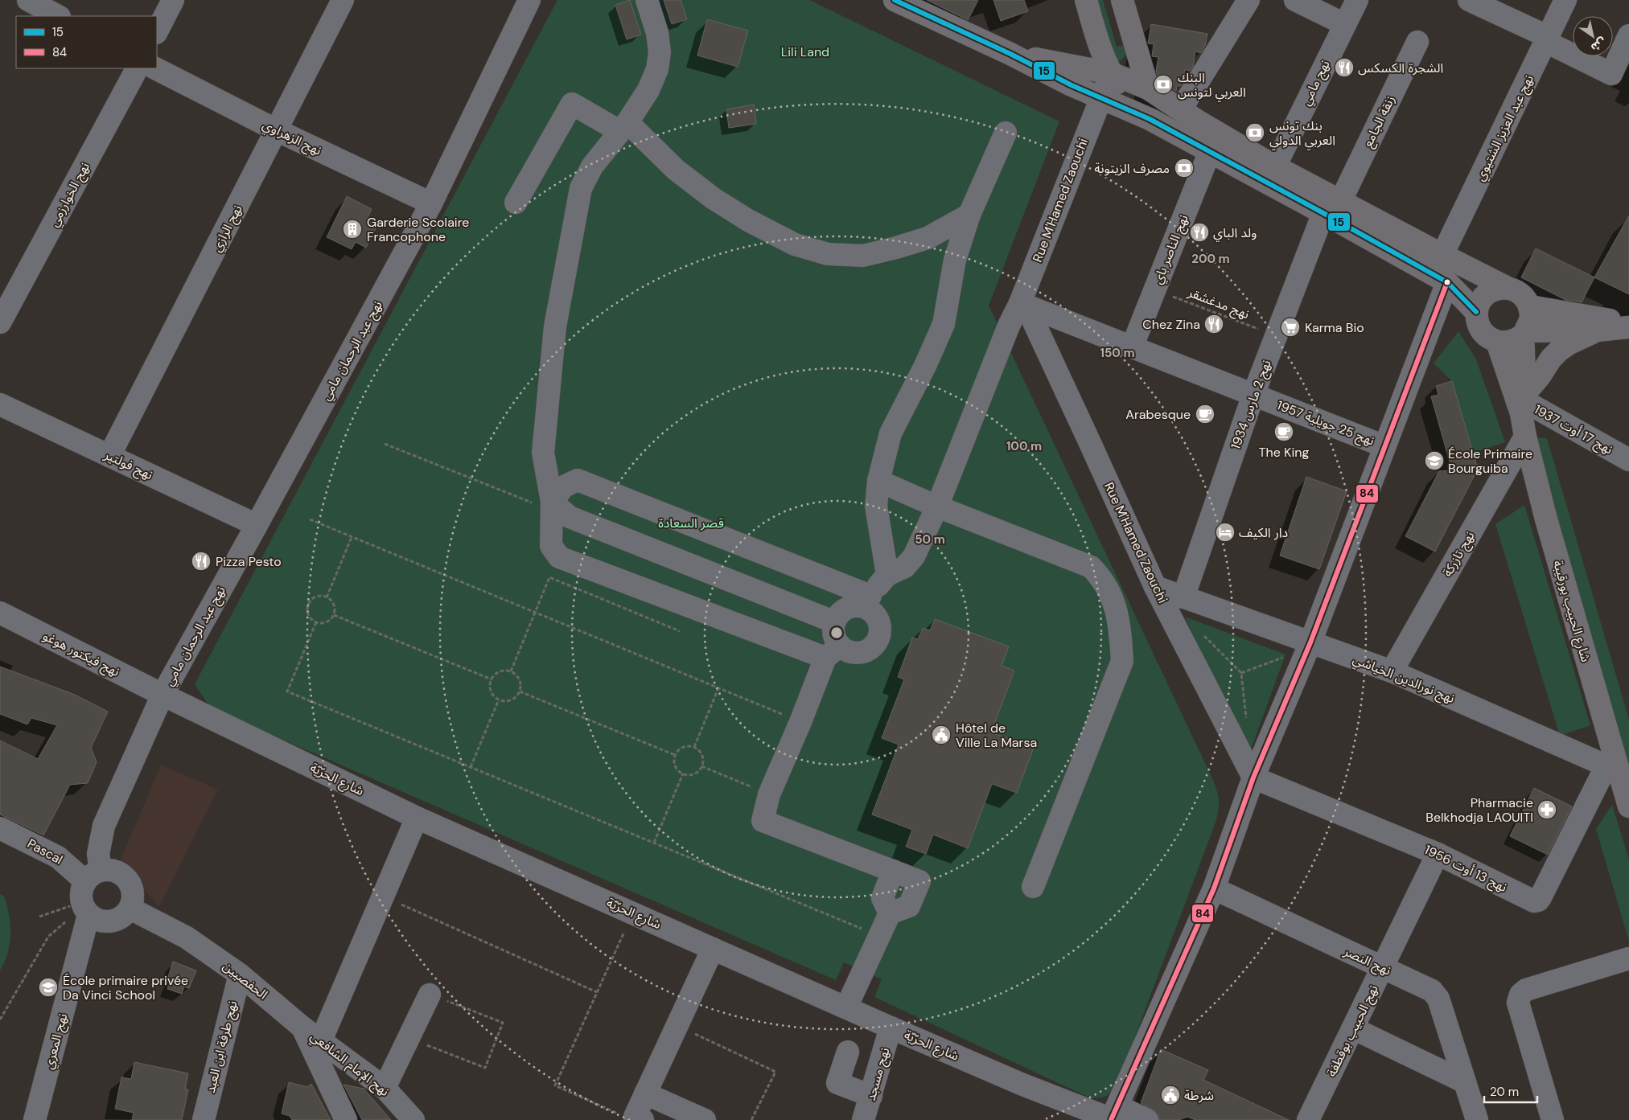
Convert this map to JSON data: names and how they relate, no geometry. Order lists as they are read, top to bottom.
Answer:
{
  "streets": {
    "main road": ["شارع الحبيب بورقيبة"],
    "street": [
      "نهج مامي",
      "زنقة الجامع",
      "نهج عبد العزيز الشتيوي",
      "نهج الزهراوي",
      "نهج الخوارزمي",
      "Rue M'Hamed Zaouchi",
      "نهج الرازي",
      "نهج الناصر باي",
      "نهج عبد الرحمان مامي",
      "نهج 2 مارس 1934",
      "نهج 25 جويلية 1957",
      "نهج 17 أوت 1937",
      "نهج فولتير",
      "نهج تازركة",
      "نهج فيكتور هوغو",
      "نهج نورالدين الخياشي",
      "شارع الحرّيّة",
      "Pascal",
      "نهج 13 أوت 1956",
      "نهج النصر",
      "الحفصيين",
      "نهج الحبيب بوقطفة",
      "نهج المعري",
      "نهج طرفة ابن العبد",
      "نهج الإمام الشافعي",
      "نهج مسجد"
    ],
    "path": ["نهج مدغشقر"]
  },
  "crossings": [
    ["نهج الزهراوي", "نهج الرازي"],
    ["نهج الزهراوي", "نهج عبد الرحمان مامي"],
    ["Rue M'Hamed Zaouchi", "نهج 25 جويلية 1957"],
    ["Rue M'Hamed Zaouchi", "نهج نورالدين الخياشي"],
    ["Rue M'Hamed Zaouchi", "نهج 13 أوت 1956"],
    ["نهج الرازي", "نهج فولتير"],
    ["نهج الناصر باي", "نهج مدغشقر"],
    ["نهج الناصر باي", "نهج 25 جويلية 1957"],
    ["نهج مدغشقر", "نهج 2 مارس 1934"],
    ["نهج عبد الرحمان مامي", "نهج فولتير"],
    ["نهج عبد الرحمان مامي", "نهج فيكتور هوغو"],
    ["نهج عبد الرحمان مامي", "شارع الحرّيّة"],
    ["نهج عبد الرحمان مامي", "Pascal"],
    ["نهج عبد الرحمان مامي", "الحفصيين"],
    ["نهج عبد الرحمان مامي", "نهج المعري"],
    ["نهج 2 مارس 1934", "نهج 25 جويلية 1957"],
    ["نهج 2 مارس 1934", "نهج نورالدين الخياشي"],
    ["نهج 17 أوت 1937", "شارع الحبيب بورقيبة"],
    ["نهج تازركة", "شارع الحبيب بورقيبة"],
    ["نهج تازركة", "نهج نورالدين الخياشي"],
    ["شارع الحبيب بورقيبة", "نهج نورالدين الخياشي"],
    ["شارع الحبيب بورقيبة", "نهج 13 أوت 1956"],
    ["نهج فيكتور هوغو", "شارع الحرّيّة"],
    ["نهج نورالدين الخياشي", "نهج 13 أوت 1956"],
    ["شارع الحرّيّة", "نهج مسجد"],
    ["Pascal", "الحفصيين"],
    ["Pascal", "نهج المعري"],
    ["نهج 13 أوت 1956", "نهج الحبيب بوقطفة"],
    ["نهج النصر", "نهج الحبيب بوقطفة"],
    ["الحفصيين", "نهج المعري"],
    ["الحفصيين", "نهج طرفة ابن العبد"],
    ["الحفصيين", "نهج الإمام الشافعي"]
  ],
  "parks": ["Lili Land", "قصر السعادة"],
  "places": {
    "restaurant": [
      "الشجرة الكسكس",
      "ولد الباي",
      "Chez Zina",
      "Pizza Pesto"
    ],
    "bank": ["البنك العربي لتونس", "بنك تونس العربي الدولي", "مصرف الزيتونة"],
    "building": ["Garderie Scolaire Francophone"],
    "supermarket": ["Karma Bio"],
    "cafe": ["Arabesque", "The King"],
    "school or university": ["École Primaire Bourguiba", "École primaire privée Da Vinci School"],
    "hotel": ["دار الكيف"],
    "public building": ["Hôtel de Ville La Marsa", "شرطة"],
    "pharmacy": ["Pharmacie Belkhodja LAOUITI"]
  },
  "lines": ["transit line 15", "transit line 84"],
  "legend": ["15", "84"],
  "scale_bar": "20 m",
  "north": "bottom right",
  "rings": [
    "200 m",
    "150 m",
    "100 m",
    "50 m"
  ]
}
